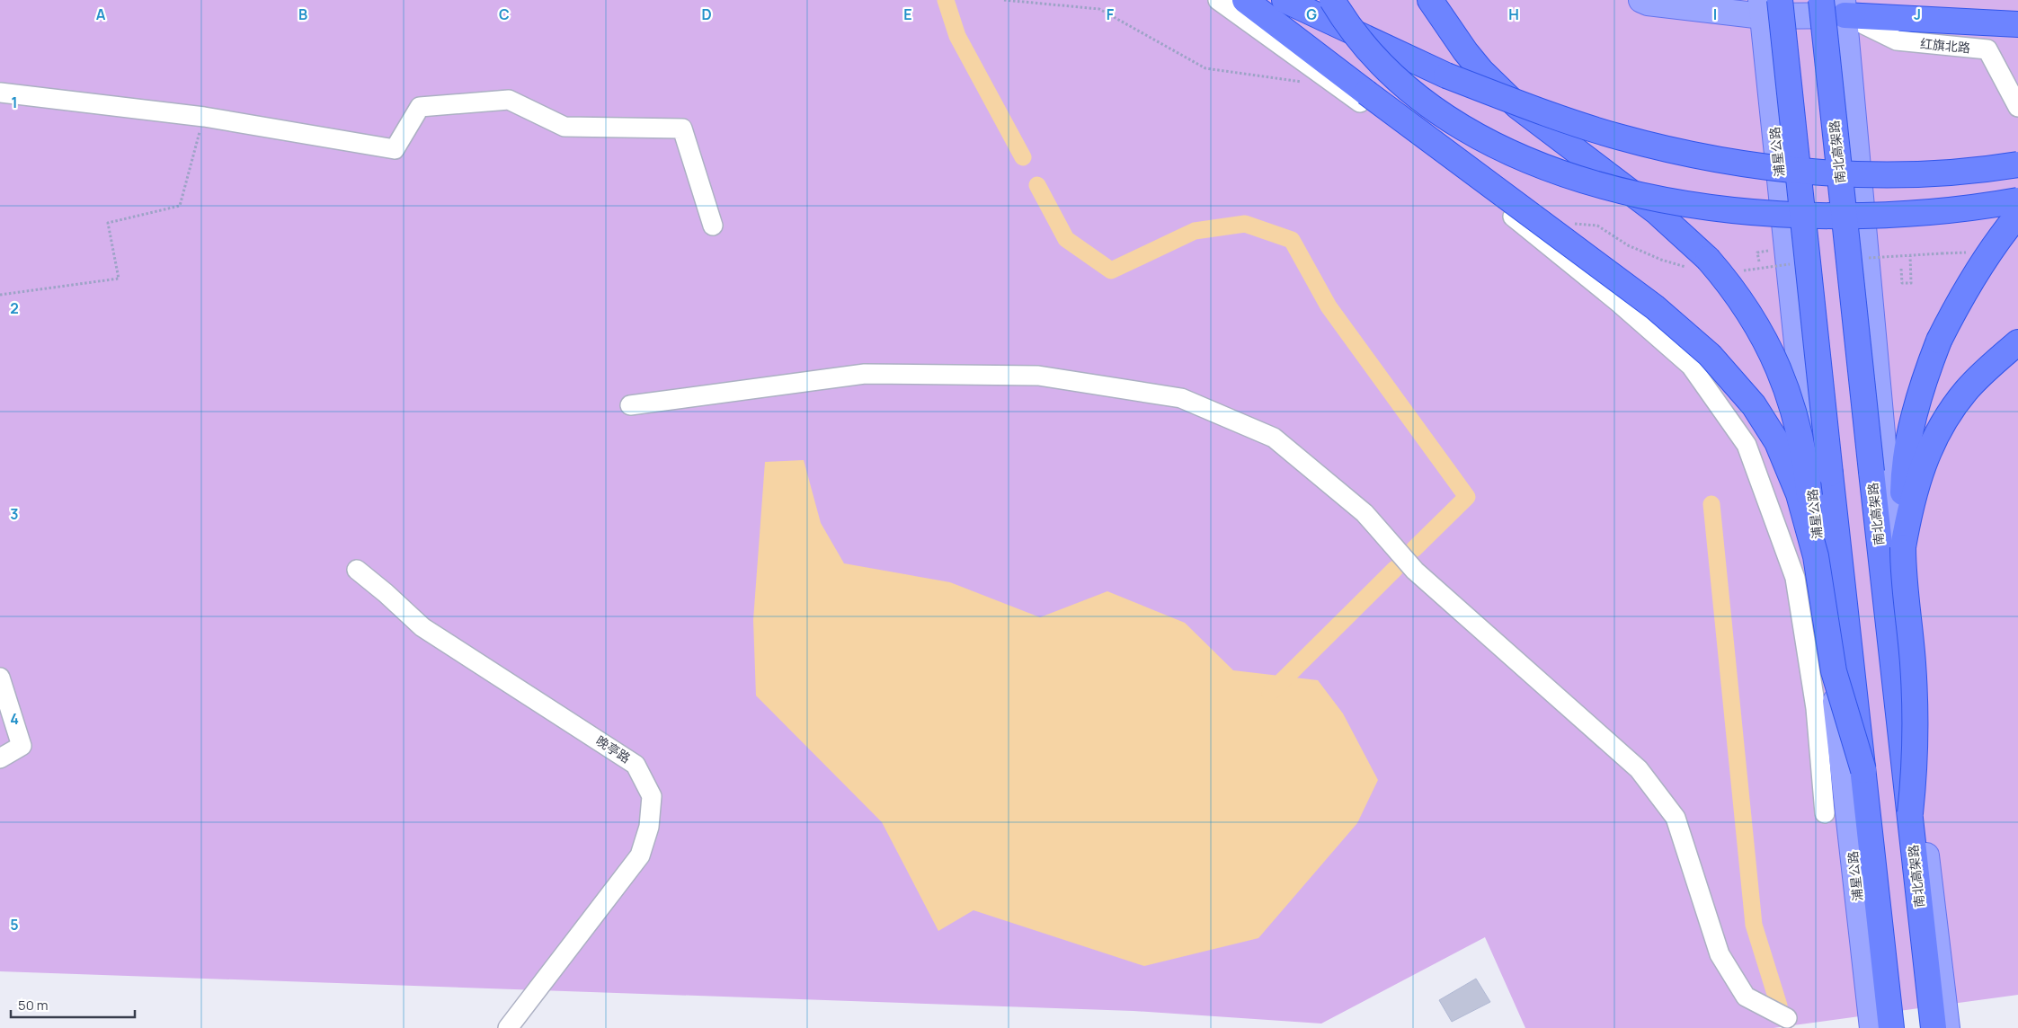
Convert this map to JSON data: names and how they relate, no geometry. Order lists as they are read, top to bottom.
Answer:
{
  "streets": {
    "highway": ["南北高架路"],
    "main road": ["浦星公路"],
    "street": ["红旗北路", "晚亭路"]
  },
  "scale_bar": "50 m",
  "grid": {
    "columns": [
      "A",
      "B",
      "C",
      "D",
      "E",
      "F",
      "G",
      "H",
      "I",
      "J"
    ],
    "rows": [
      "1",
      "2",
      "3",
      "4",
      "5"
    ]
  }
}
